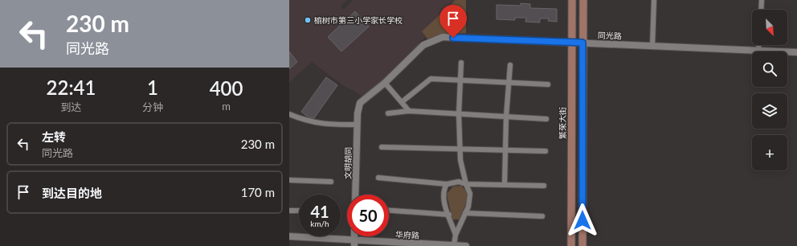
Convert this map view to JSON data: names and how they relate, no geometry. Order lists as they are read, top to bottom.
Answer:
{
  "streets": {
    "main road": ["繁荣大街"],
    "street": ["同光路", "文明胡同", "华府路"]
  },
  "crossings": [
    ["同光路", "繁荣大街"],
    ["同光路", "文明胡同"]
  ],
  "places": ["榆树市第三小学家长学校"],
  "north": "bottom right",
  "page": {
    "turn": ["230 m", "同光路"],
    "map_buttons": "+",
    "eta": [
      "22:41",
      "到达",
      "1",
      "分钟",
      "400",
      "m"
    ],
    "list": [
      {
        "name": "左转",
        "note": "同光路",
        "value": "230 m"
      },
      {
        "name": "到达目的地",
        "value": "170 m"
      }
    ],
    "speed": "41 km/h",
    "limit": "50"
  }
}
